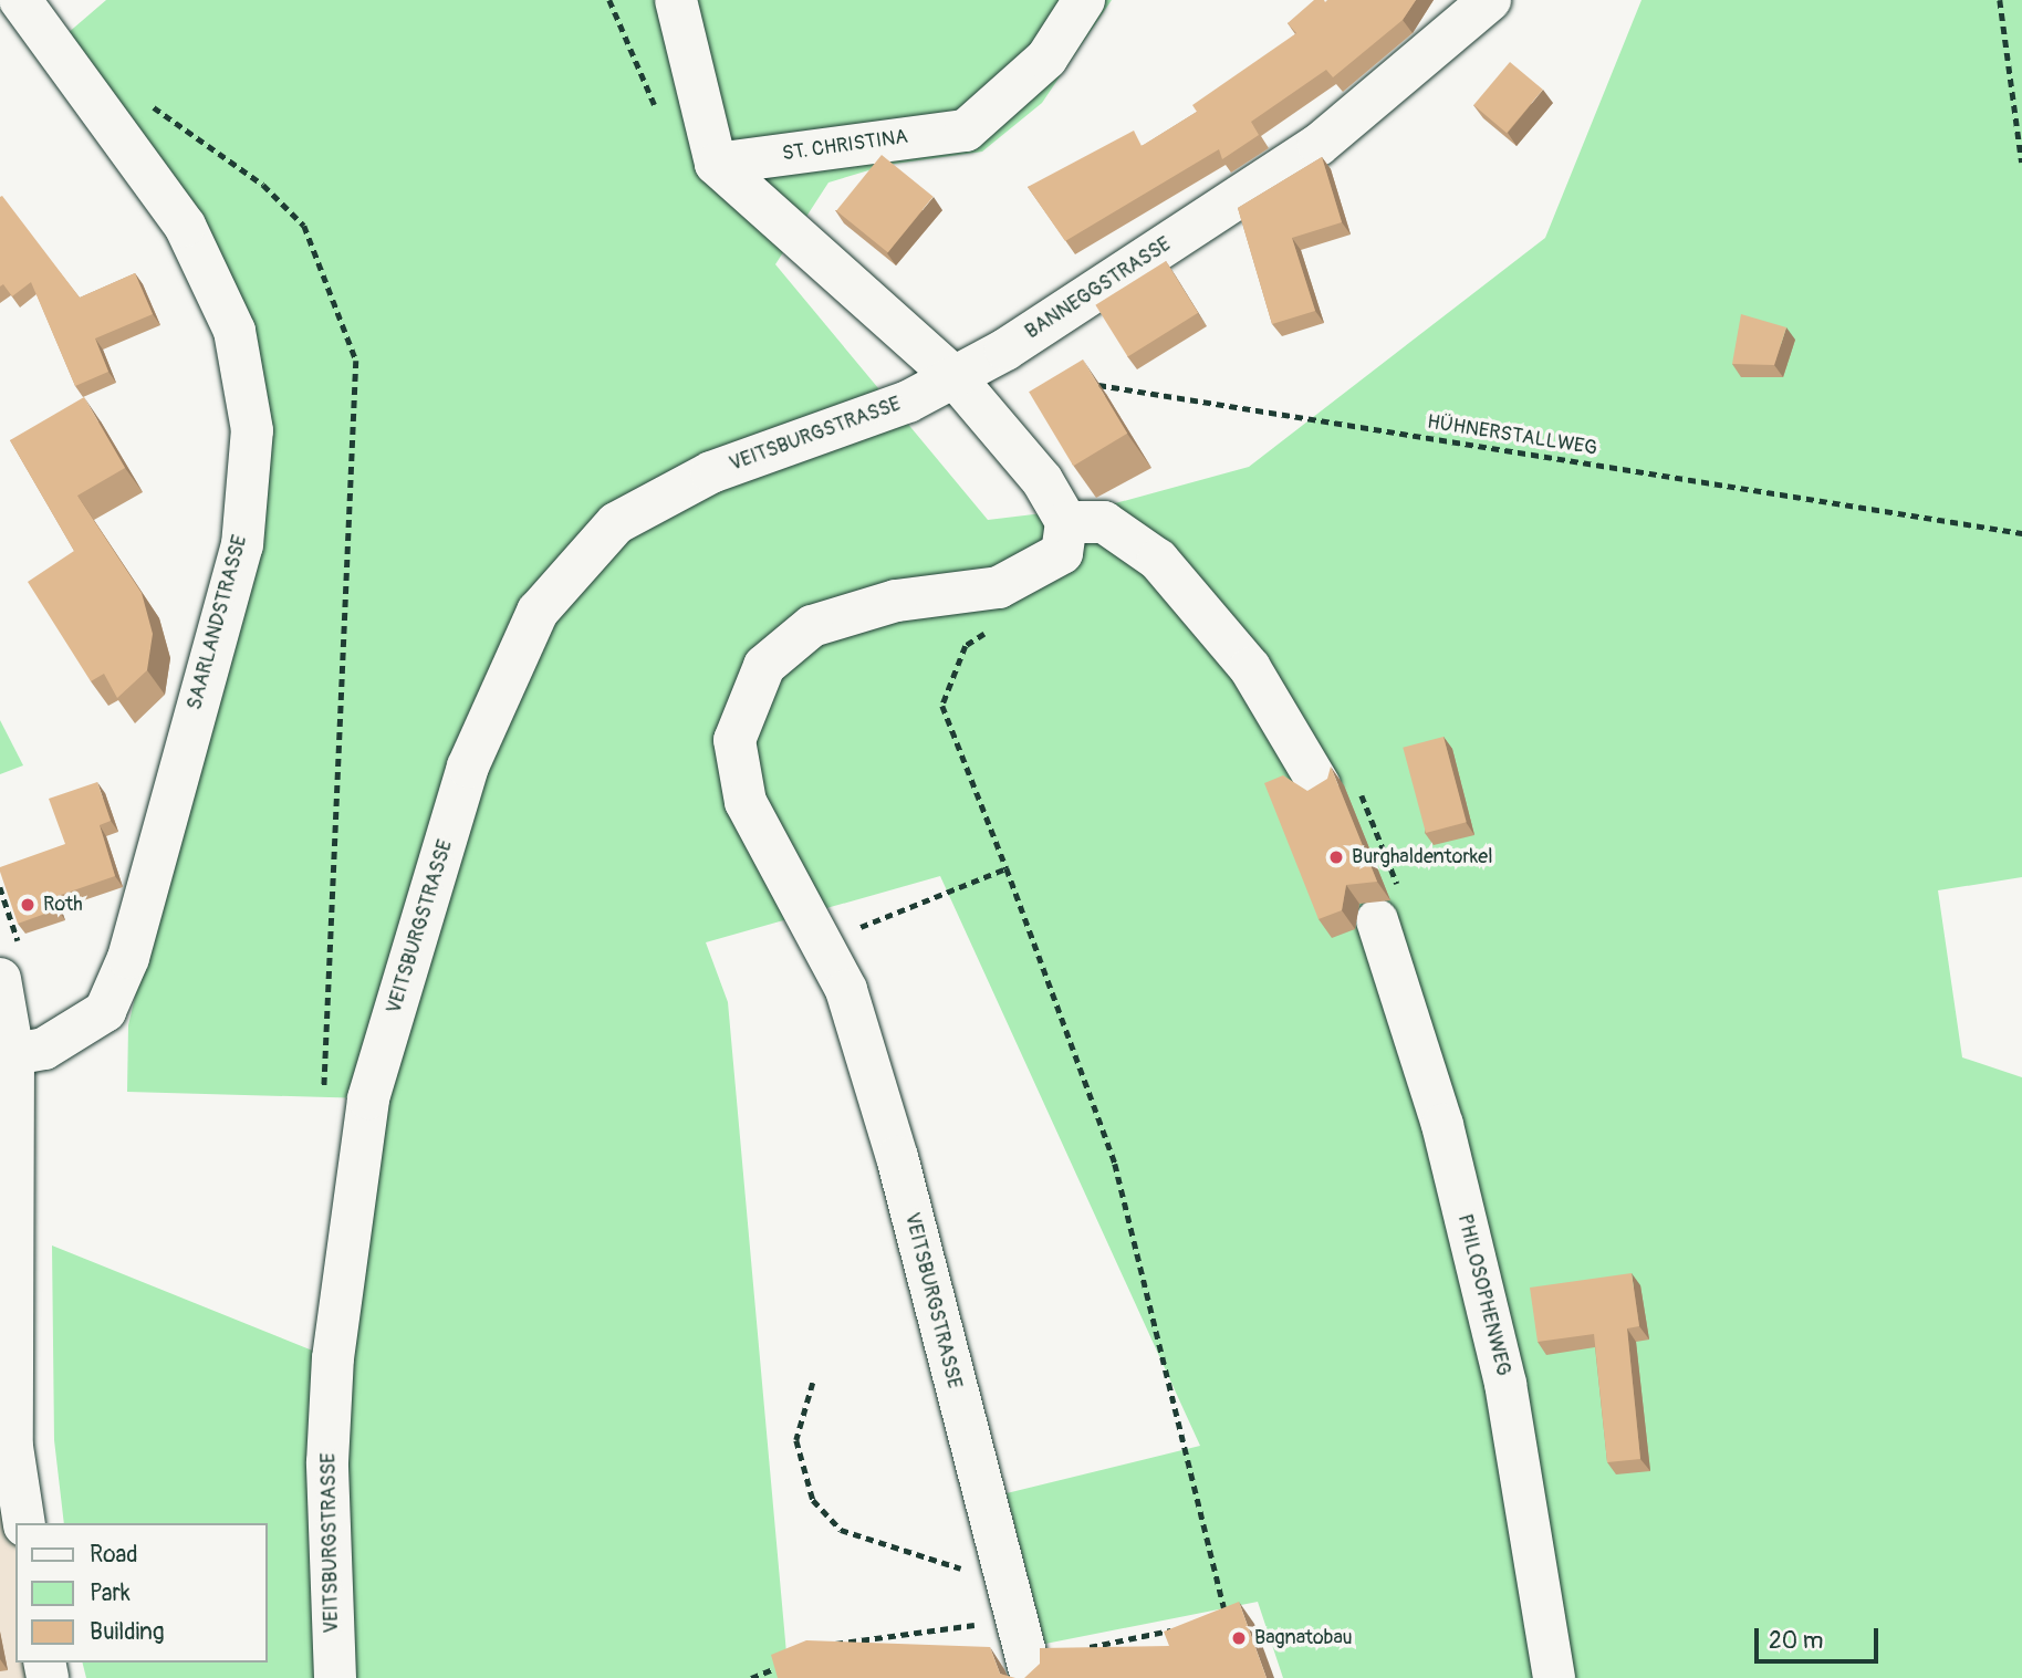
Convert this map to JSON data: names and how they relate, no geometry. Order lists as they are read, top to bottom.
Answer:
{
  "streets": {
    "street": [
      "ST. CHRISTINA",
      "BANNEGGSTRASSE",
      "VEITSBURGSTRASSE",
      "SAARLANDSTRASSE",
      "PHILOSOPHENWEG"
    ],
    "path": ["HÜHNERSTALLWEG"]
  },
  "crossings": [
    ["BANNEGGSTRASSE", "VEITSBURGSTRASSE"]
  ],
  "places": ["Burghaldentorkel", "Roth", "Bagnatobau"],
  "legend": ["Road", "Park", "Building"],
  "scale_bar": "20 m"
}
